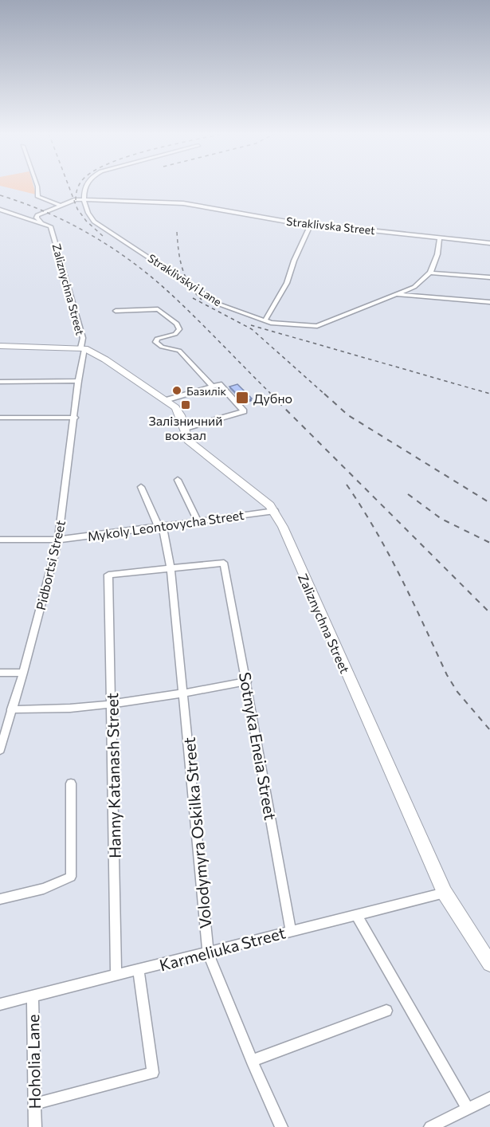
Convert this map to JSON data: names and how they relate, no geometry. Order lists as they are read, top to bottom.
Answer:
{
  "streets": {
    "main road": ["Zaliznychna Street"],
    "street": [
      "Straklivska Street",
      "Straklivskyi Lane",
      "Mykoly Leontovycha Street",
      "Pidbortsi Street",
      "Sotnyka Eneia Street",
      "Hanny Katanash Street",
      "Volodymyra Oskilka Street",
      "Karmeliuka Street",
      "Hoholia Lane"
    ]
  },
  "crossings": [
    ["Straklivska Street", "Straklivskyi Lane"],
    ["Straklivska Street", "Zaliznychna Street"],
    ["Zaliznychna Street", "Mykoly Leontovycha Street"],
    ["Zaliznychna Street", "Pidbortsi Street"],
    ["Zaliznychna Street", "Karmeliuka Street"],
    ["Mykoly Leontovycha Street", "Pidbortsi Street"],
    ["Mykoly Leontovycha Street", "Volodymyra Oskilka Street"],
    ["Sotnyka Eneia Street", "Hanny Katanash Street"],
    ["Sotnyka Eneia Street", "Volodymyra Oskilka Street"],
    ["Sotnyka Eneia Street", "Karmeliuka Street"],
    ["Hanny Katanash Street", "Volodymyra Oskilka Street"],
    ["Hanny Katanash Street", "Karmeliuka Street"],
    ["Volodymyra Oskilka Street", "Karmeliuka Street"],
    ["Karmeliuka Street", "Hoholia Lane"]
  ],
  "places": {
    "other": ["Базилік"],
    "transit": ["Дубно", "Залізничний вокзал"]
  }
}
